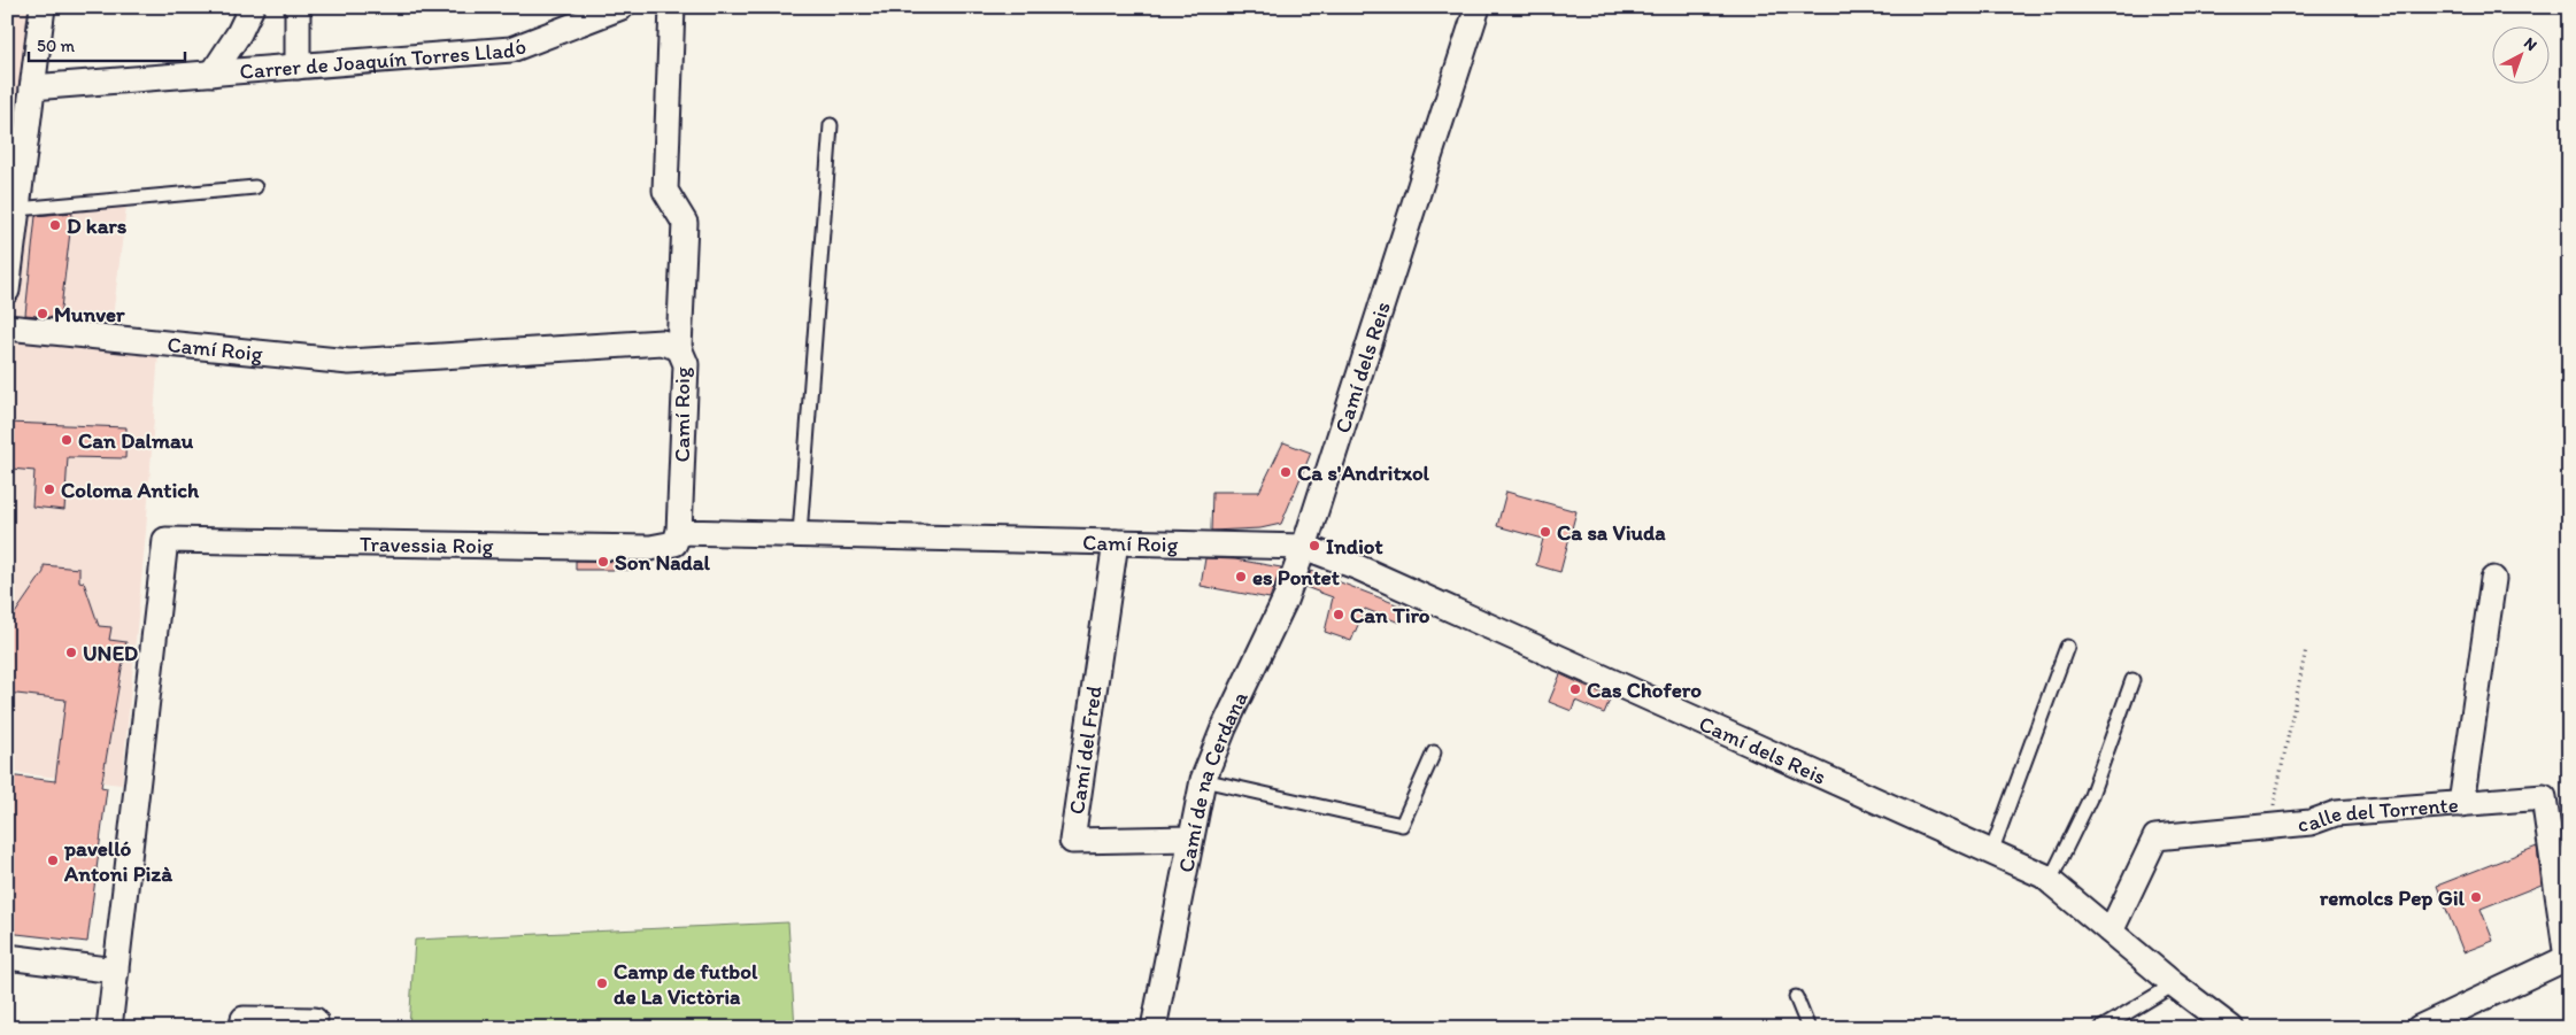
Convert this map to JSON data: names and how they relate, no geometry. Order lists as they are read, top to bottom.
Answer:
{
  "streets": {
    "street": [
      "Carrer de Joaquín Torres Lladó",
      "Camí Roig",
      "Camí dels Reis",
      "Travessia Roig",
      "Camí del Fred",
      "Camí de na Cerdana",
      "calle del Torrente"
    ]
  },
  "crossings": [
    ["Camí Roig", "Camí dels Reis"],
    ["Camí Roig", "Travessia Roig"],
    ["Camí Roig", "Camí del Fred"],
    ["Camí Roig", "Camí de na Cerdana"],
    ["Camí dels Reis", "Camí de na Cerdana"],
    ["Camí dels Reis", "calle del Torrente"],
    ["Camí del Fred", "Camí de na Cerdana"]
  ],
  "places": [
    "D kars",
    "Munver",
    "Can Dalmau",
    "Ca s'Andritxol",
    "Coloma Antich",
    "Ca sa Viuda",
    "Indiot",
    "Son Nadal",
    "es Pontet",
    "Can Tiro",
    "UNED",
    "Cas Chofero",
    "pavelló Antoni Pizà",
    "remolcs Pep Gil",
    "Camp de futbol de La Victòria"
  ],
  "scale_bar": "50 m",
  "north": "top right"
}
